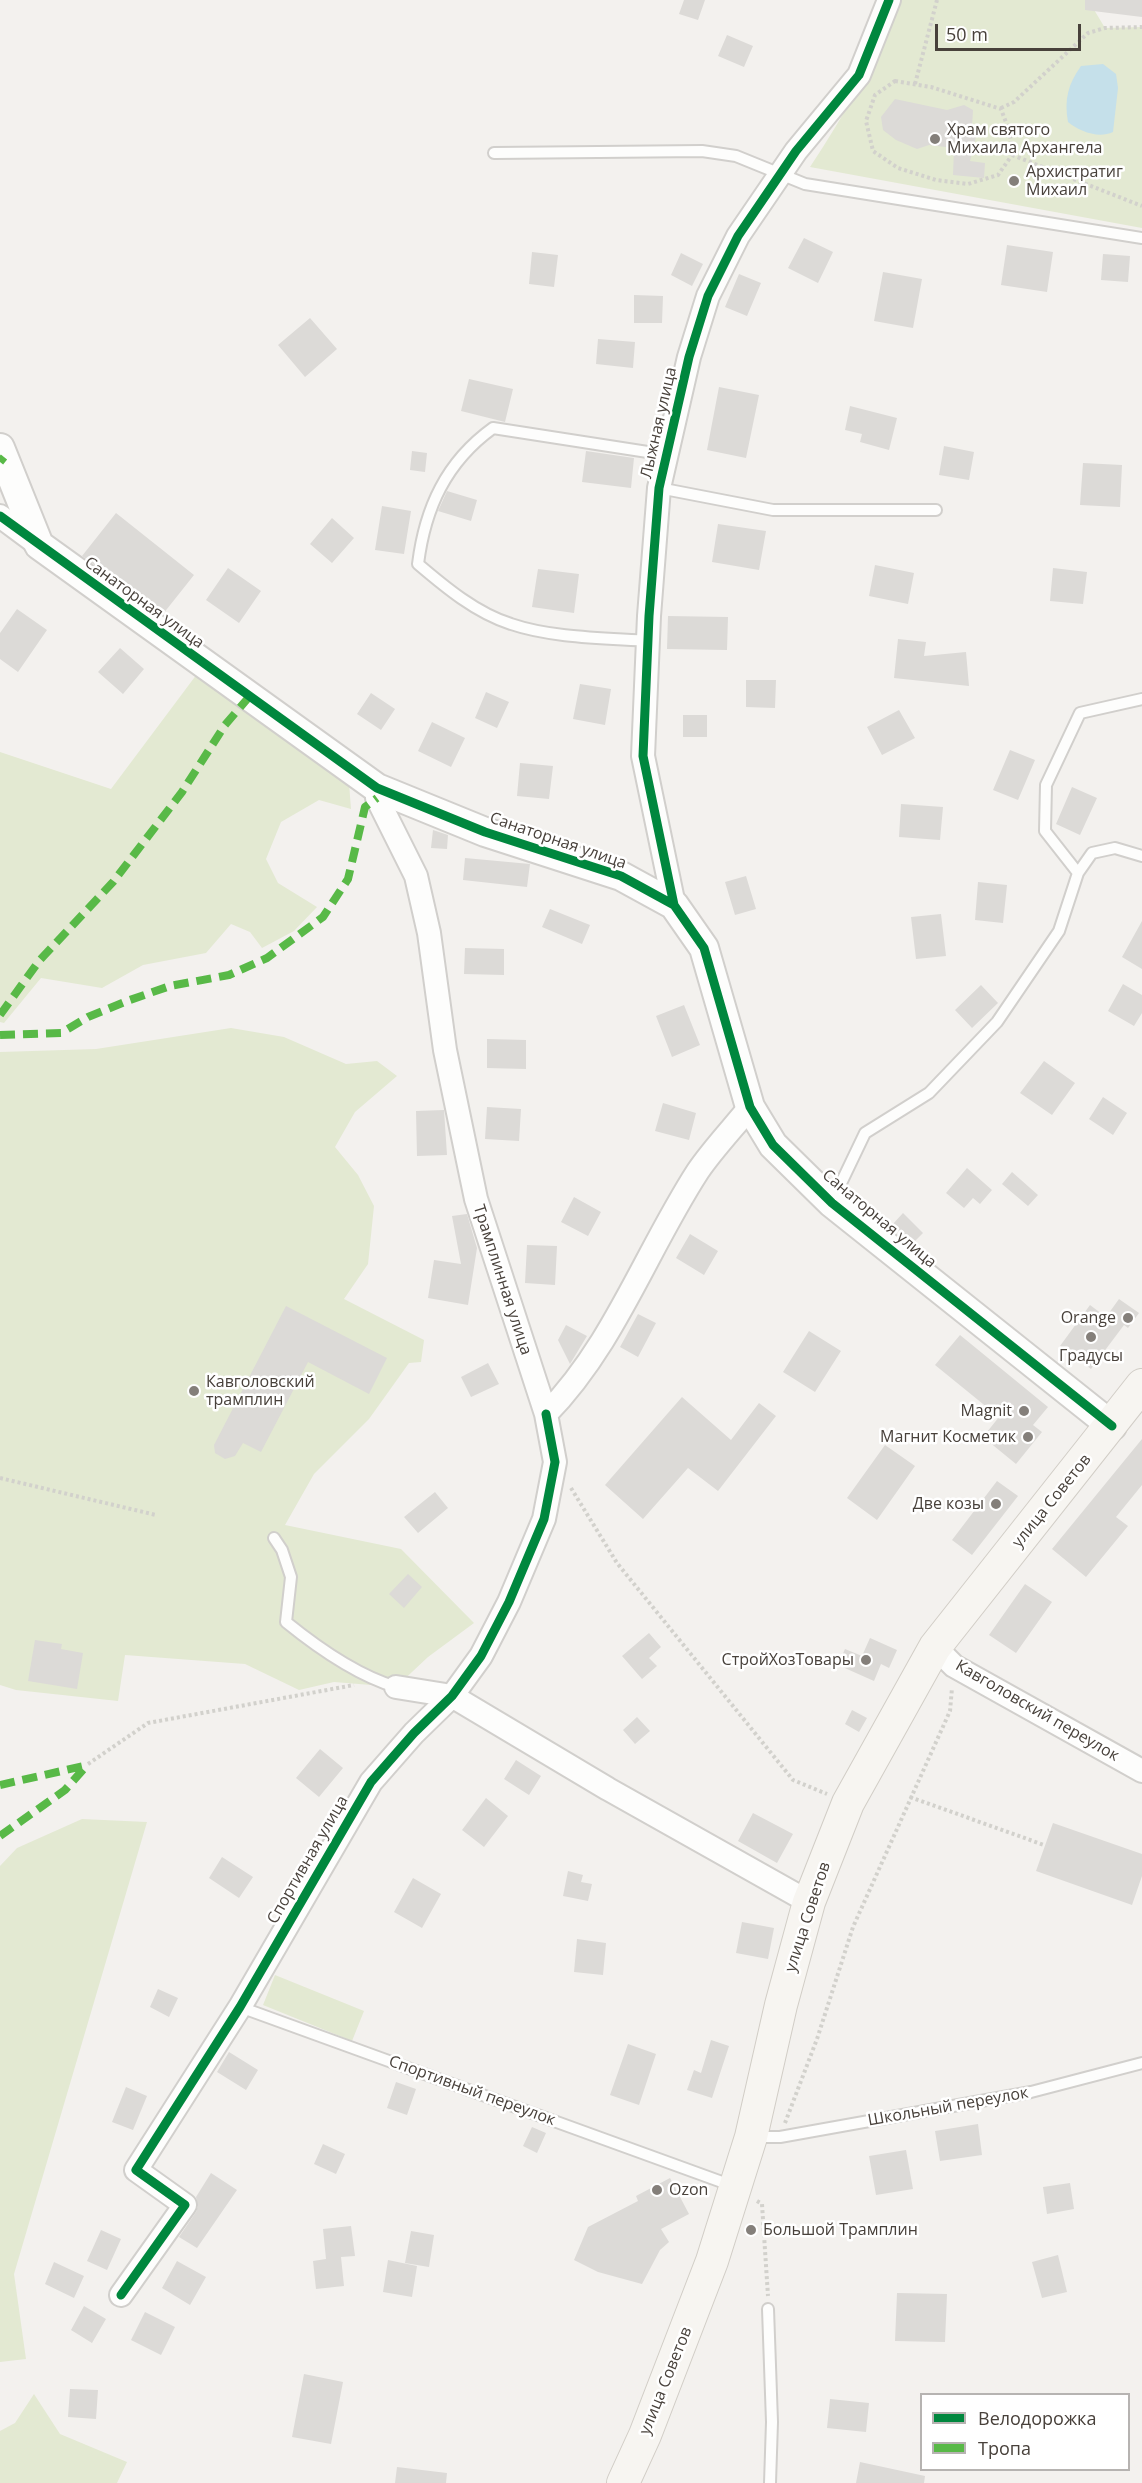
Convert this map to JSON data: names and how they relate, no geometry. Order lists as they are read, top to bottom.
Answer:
{
  "streets": {
    "main road": ["улица Советов"],
    "street": [
      "Лыжная улица",
      "Санаторная улица",
      "Трамплинная улица",
      "Кавголовский переулок",
      "Спортивная улица"
    ],
    "lane": ["Спортивный переулок", "Школьный переулок"]
  },
  "crossings": [
    ["Лыжная улица", "Санаторная улица"],
    ["Санаторная улица", "Трамплинная улица"],
    ["Санаторная улица", "улица Советов"],
    ["Трамплинная улица", "Спортивная улица"],
    ["улица Советов", "Кавголовский переулок"],
    ["улица Советов", "Спортивный переулок"],
    ["улица Советов", "Школьный переулок"],
    ["Спортивная улица", "Спортивный переулок"]
  ],
  "places": [
    "Храм святого Михаила Архангела",
    "Архистратиг Михаил",
    "Orange",
    "Градусы",
    "Кавголовский трамплин",
    "Magnit",
    "Магнит Косметик",
    "Две козы",
    "СтройХозТовары",
    "Ozon",
    "Большой Трамплин"
  ],
  "legend": ["Велодорожка", "Тропа"],
  "scale_bar": "50 m"
}
